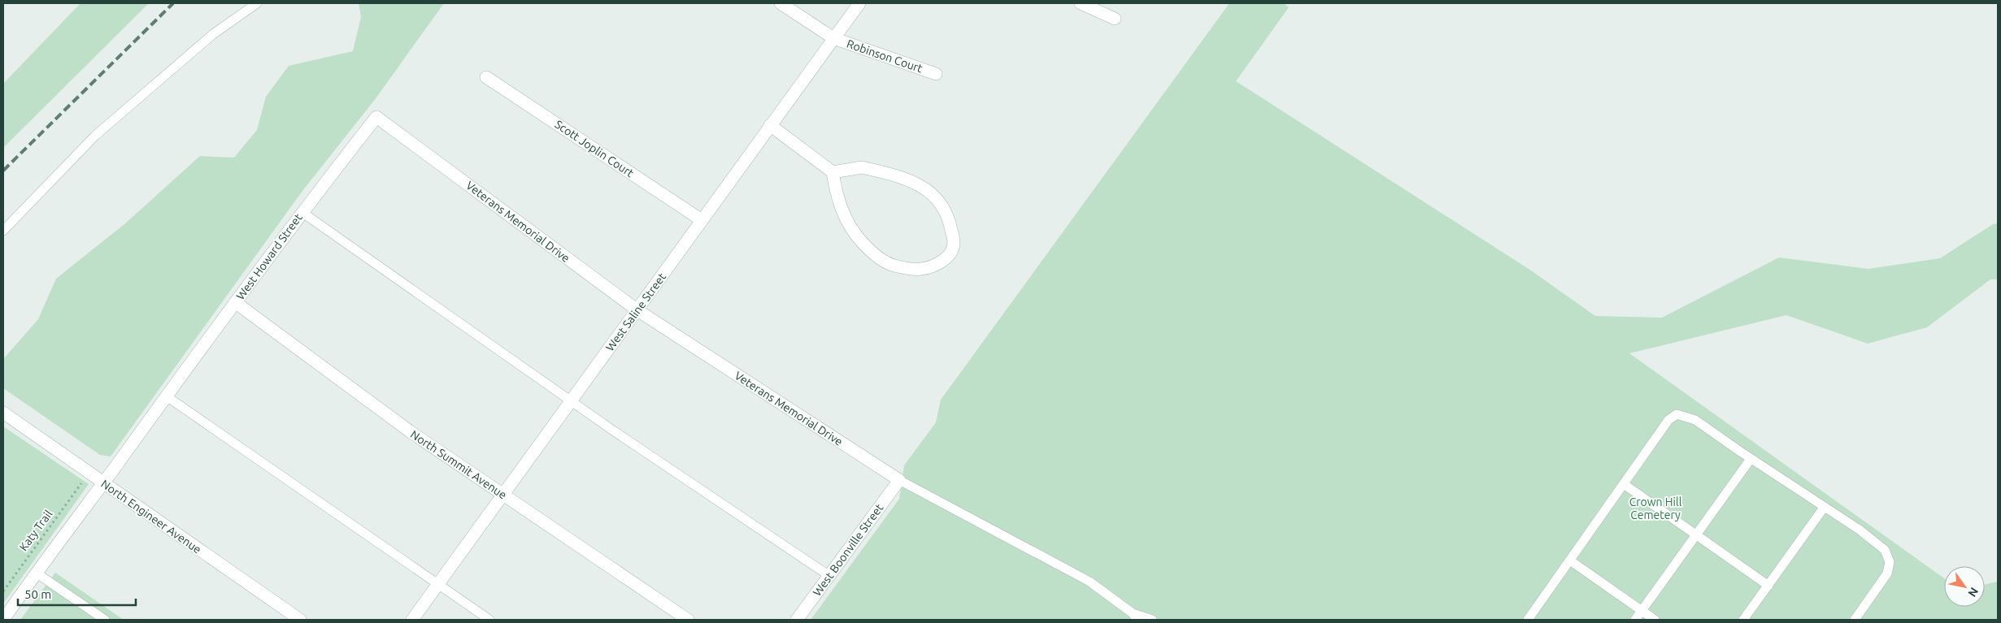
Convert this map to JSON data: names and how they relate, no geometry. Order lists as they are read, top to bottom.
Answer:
{
  "streets": {
    "street": [
      "Robinson Court",
      "Scott Joplin Court",
      "Veterans Memorial Drive",
      "West Howard Street",
      "West Saline Street",
      "North Summit Avenue",
      "North Engineer Avenue",
      "West Boonville Street"
    ],
    "path": ["Katy Trail"]
  },
  "crossings": [
    ["Robinson Court", "West Saline Street"],
    ["Scott Joplin Court", "West Saline Street"],
    ["Veterans Memorial Drive", "West Howard Street"],
    ["Veterans Memorial Drive", "West Saline Street"],
    ["Veterans Memorial Drive", "West Boonville Street"],
    ["West Howard Street", "North Summit Avenue"],
    ["West Howard Street", "North Engineer Avenue"],
    ["West Saline Street", "North Summit Avenue"]
  ],
  "parks": ["Crown Hill Cemetery"],
  "scale_bar": "50 m",
  "north": "bottom right"
}
